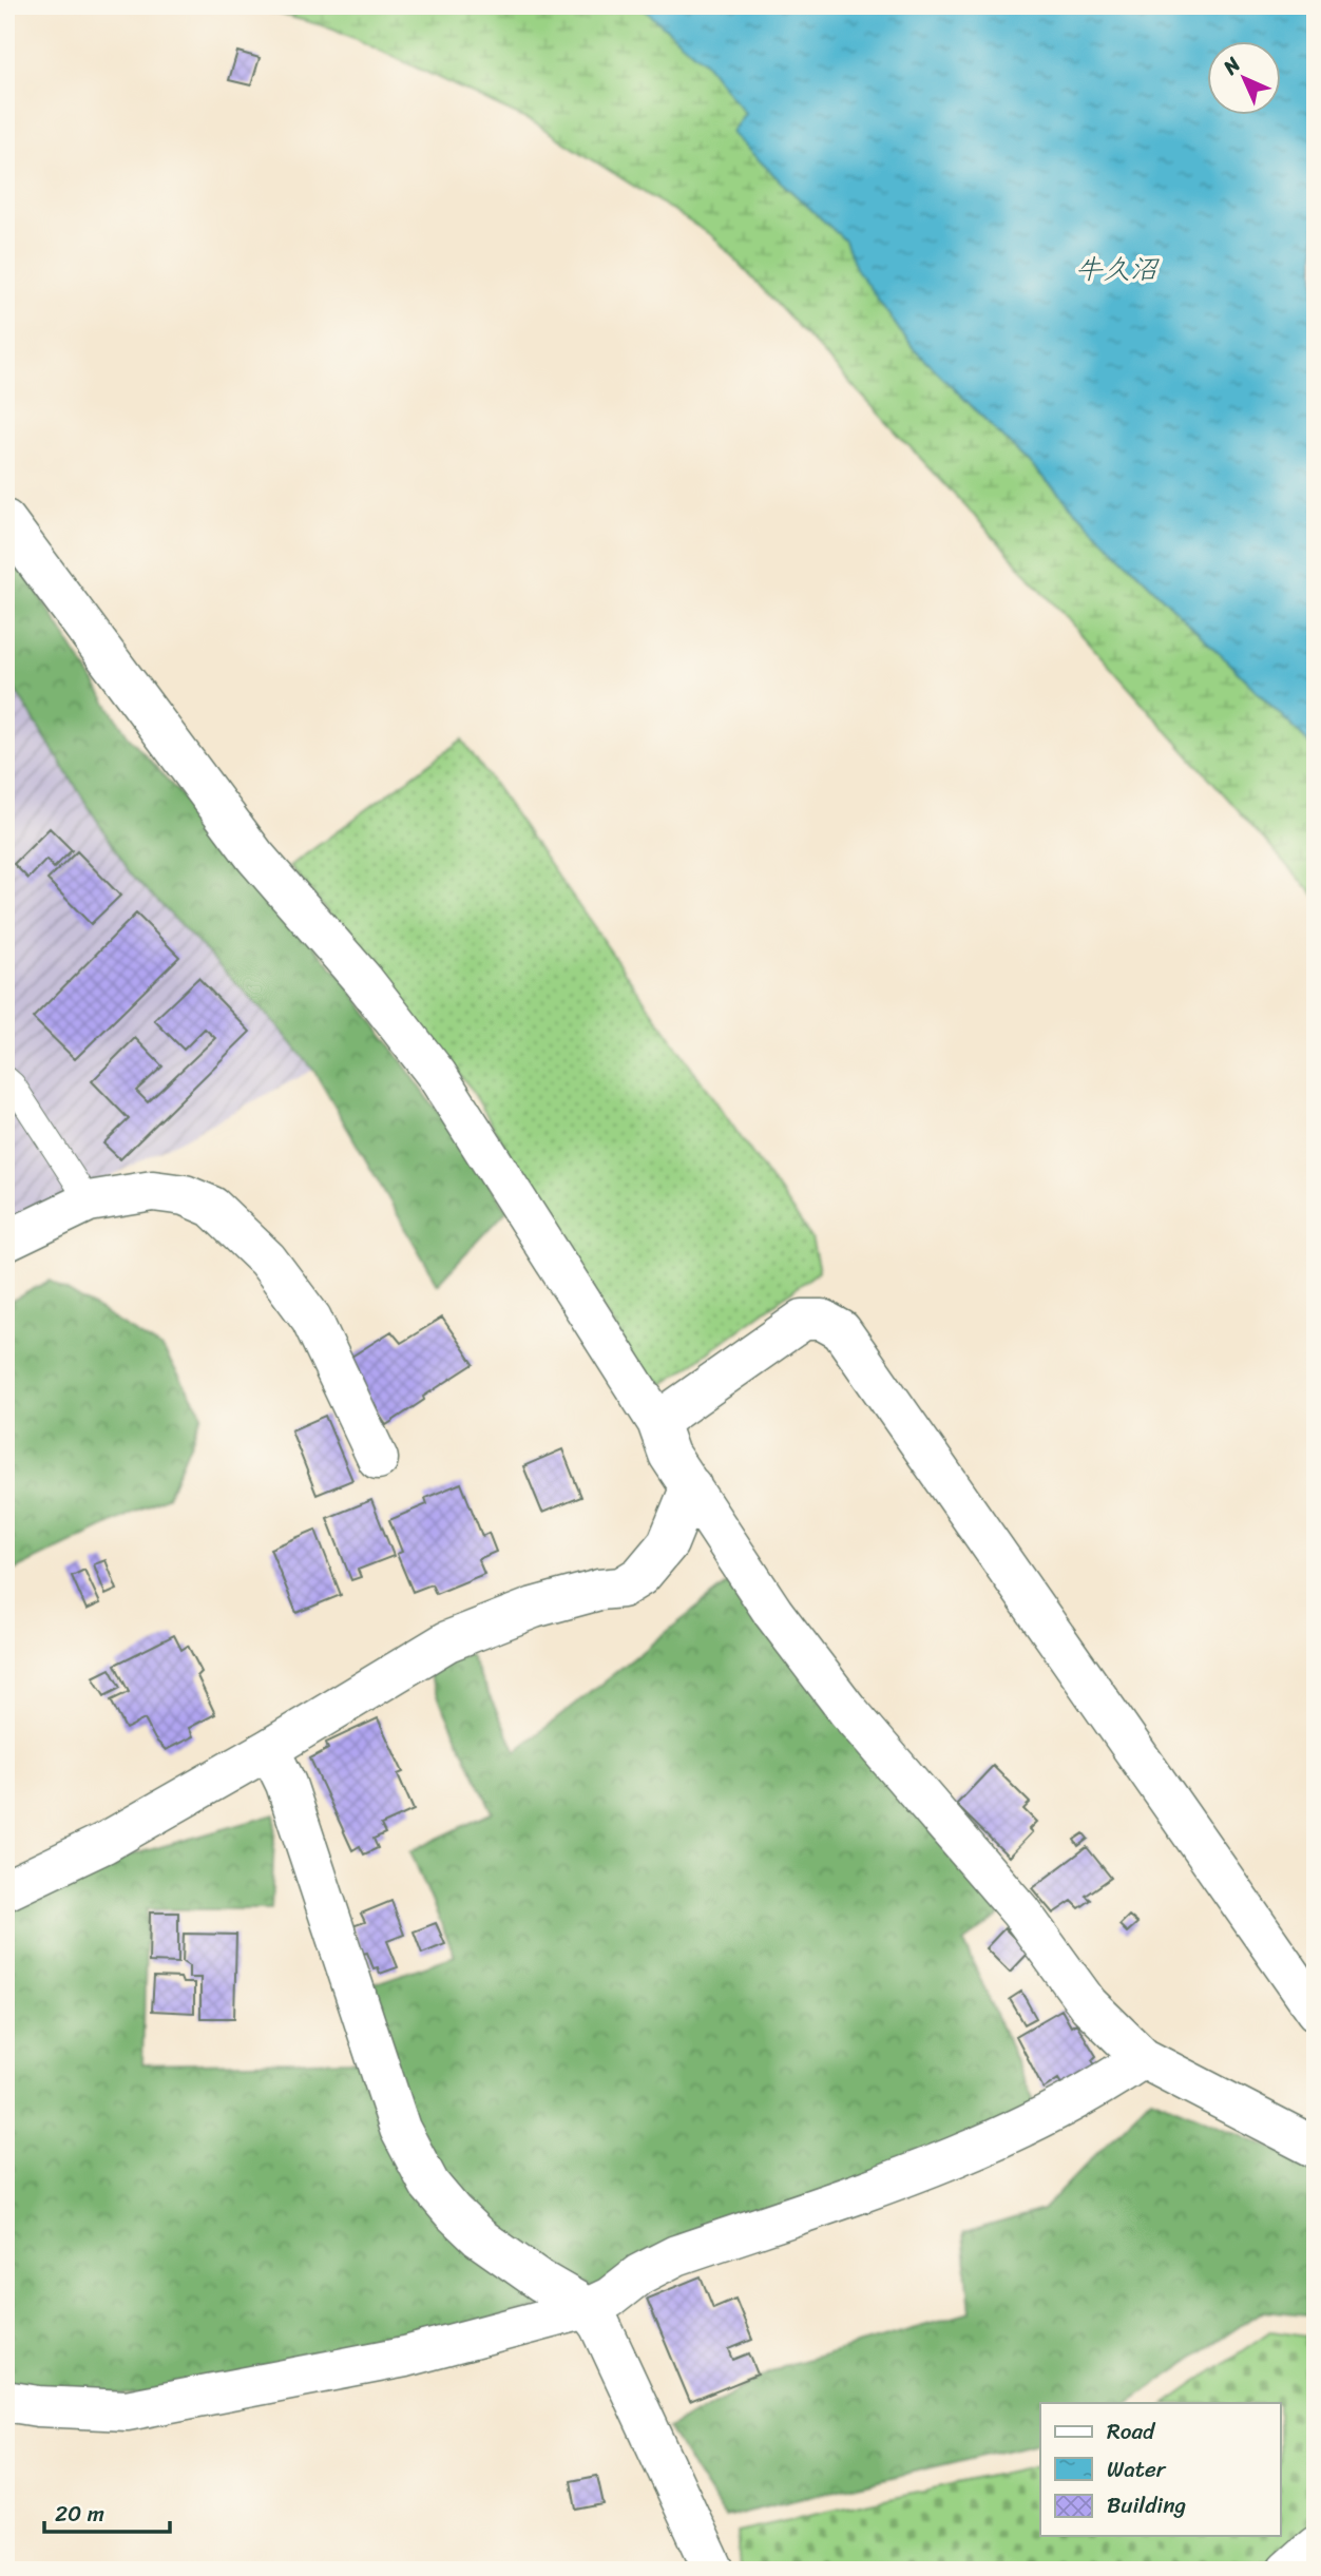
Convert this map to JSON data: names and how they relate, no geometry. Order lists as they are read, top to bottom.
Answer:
{
  "water": ["牛久沼"],
  "legend": ["Road", "Water", "Building"],
  "scale_bar": "20 m",
  "north": "top left"
}
